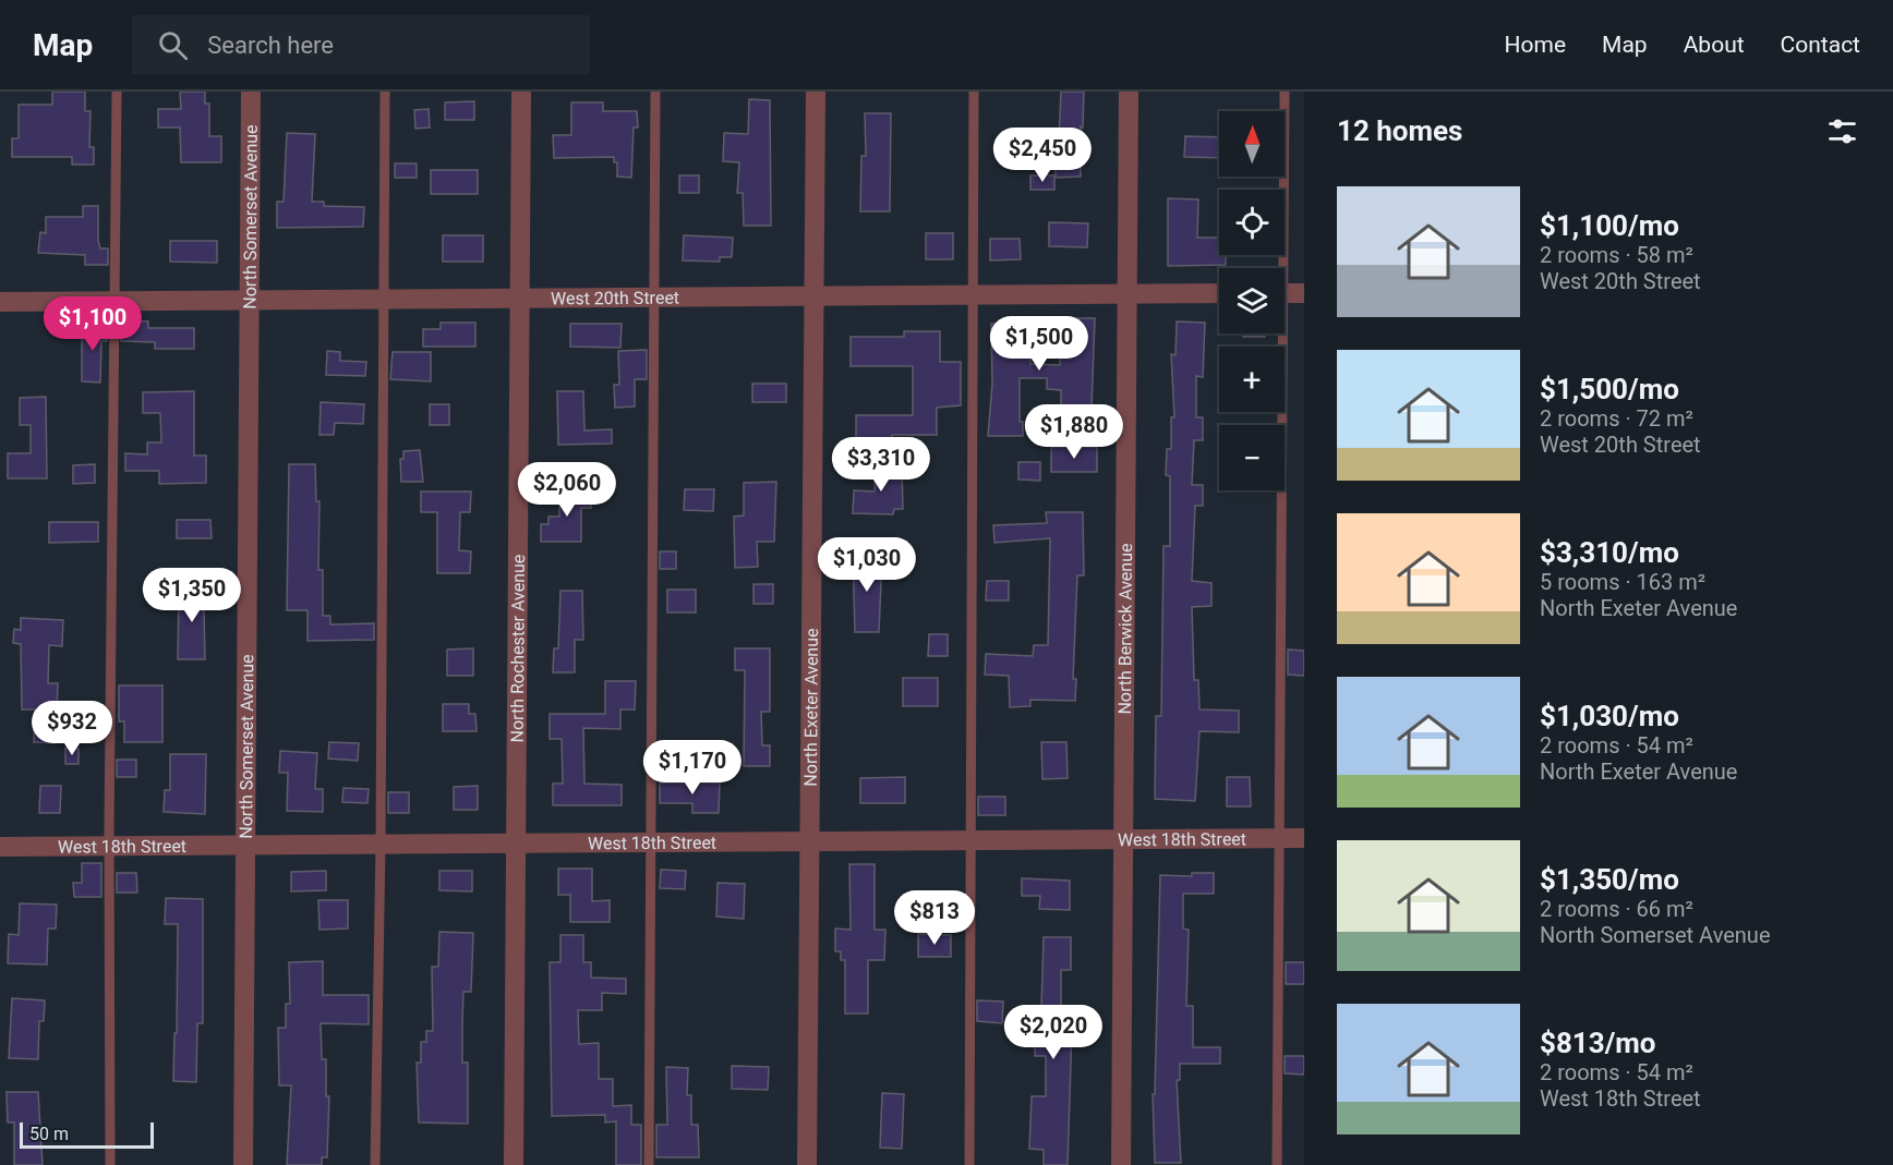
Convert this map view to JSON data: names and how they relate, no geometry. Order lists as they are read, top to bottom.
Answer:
{
  "streets": {
    "street": [
      "North Somerset Avenue",
      "West 20th Street",
      "North Berwick Avenue",
      "North Rochester Avenue",
      "North Exeter Avenue",
      "West 18th Street"
    ]
  },
  "crossings": [
    ["North Somerset Avenue", "West 20th Street"],
    ["North Somerset Avenue", "West 18th Street"],
    ["West 20th Street", "North Berwick Avenue"],
    ["West 20th Street", "North Rochester Avenue"],
    ["West 20th Street", "North Exeter Avenue"],
    ["North Berwick Avenue", "West 18th Street"],
    ["North Rochester Avenue", "West 18th Street"],
    ["North Exeter Avenue", "West 18th Street"]
  ],
  "scale_bar": "50 m",
  "north": "top",
  "page": {
    "header": "Map",
    "search": "Search here",
    "nav": [
      "Home",
      "Map",
      "About",
      "Contact"
    ],
    "heading": "12 homes",
    "map_buttons": ["+", "−"],
    "price": [
      "$2,450",
      "$1,100",
      "$1,500",
      "$1,880",
      "$3,310",
      "$2,060",
      "$1,030",
      "$1,350",
      "$932",
      "$1,170",
      "$813",
      "$2,020"
    ],
    "list": [
      {
        "name": "$1,100/mo",
        "note": "2 rooms · 58 m² · West 20th Street"
      },
      {
        "name": "$1,500/mo",
        "note": "2 rooms · 72 m² · West 20th Street"
      },
      {
        "name": "$3,310/mo",
        "note": "5 rooms · 163 m² · North Exeter Avenue"
      },
      {
        "name": "$1,030/mo",
        "note": "2 rooms · 54 m² · North Exeter Avenue"
      },
      {
        "name": "$1,350/mo",
        "note": "2 rooms · 66 m² · North Somerset Avenue"
      },
      {
        "name": "$813/mo",
        "note": "2 rooms · 54 m² · West 18th Street"
      }
    ],
    "scale": "50 m"
  }
}
